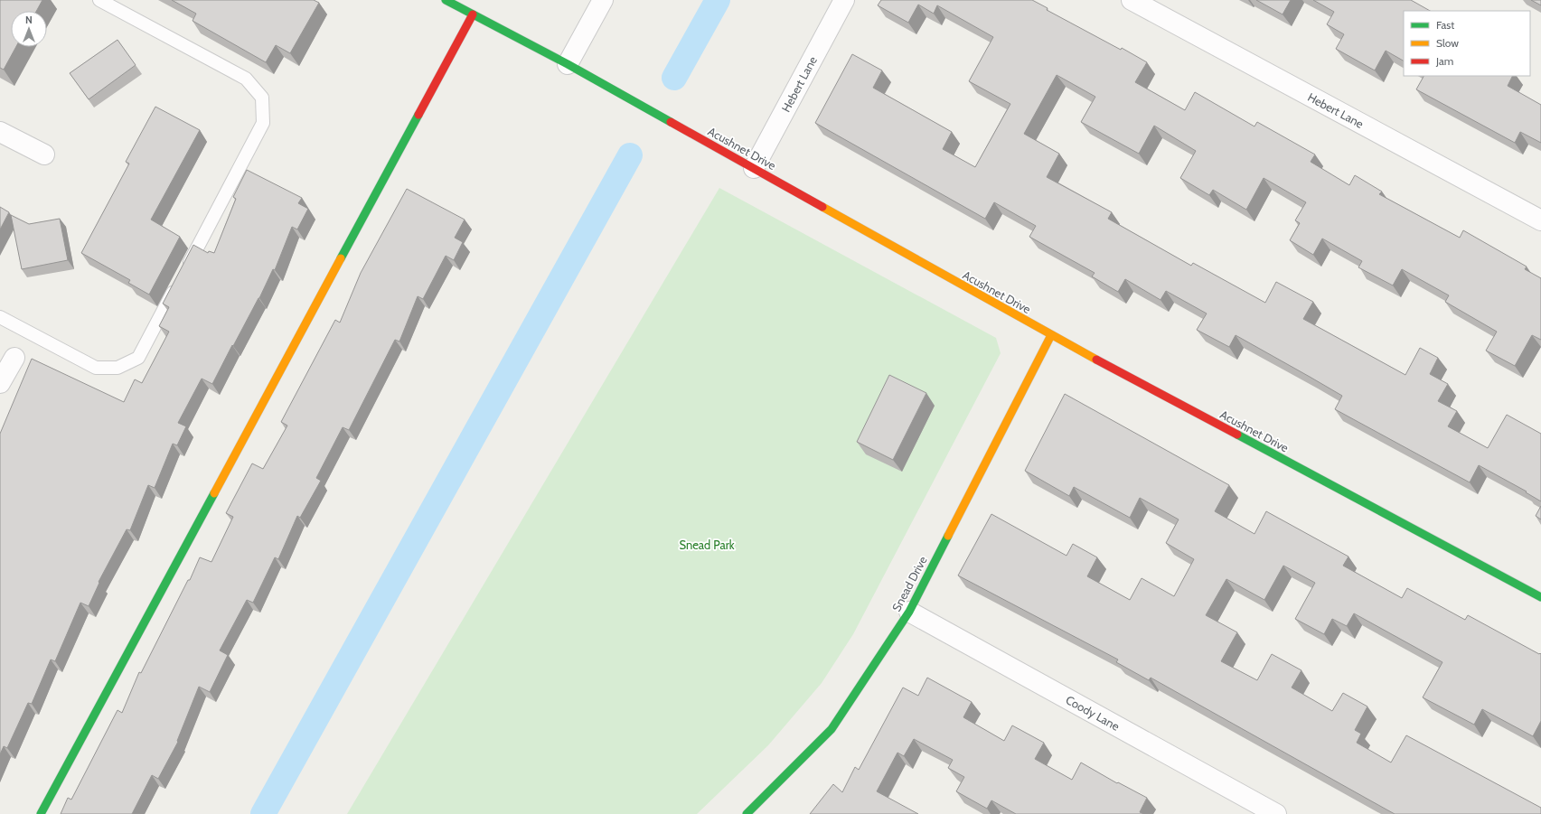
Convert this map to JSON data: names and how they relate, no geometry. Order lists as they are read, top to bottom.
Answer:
{
  "streets": {
    "street": [
      "Hebert Lane",
      "Acushnet Drive",
      "Snead Drive",
      "Coody Lane"
    ]
  },
  "crossings": [
    ["Hebert Lane", "Acushnet Drive"],
    ["Acushnet Drive", "Snead Drive"],
    ["Snead Drive", "Coody Lane"]
  ],
  "parks": ["Snead Park"],
  "legend": ["Fast", "Slow", "Jam"],
  "north": "top"
}
